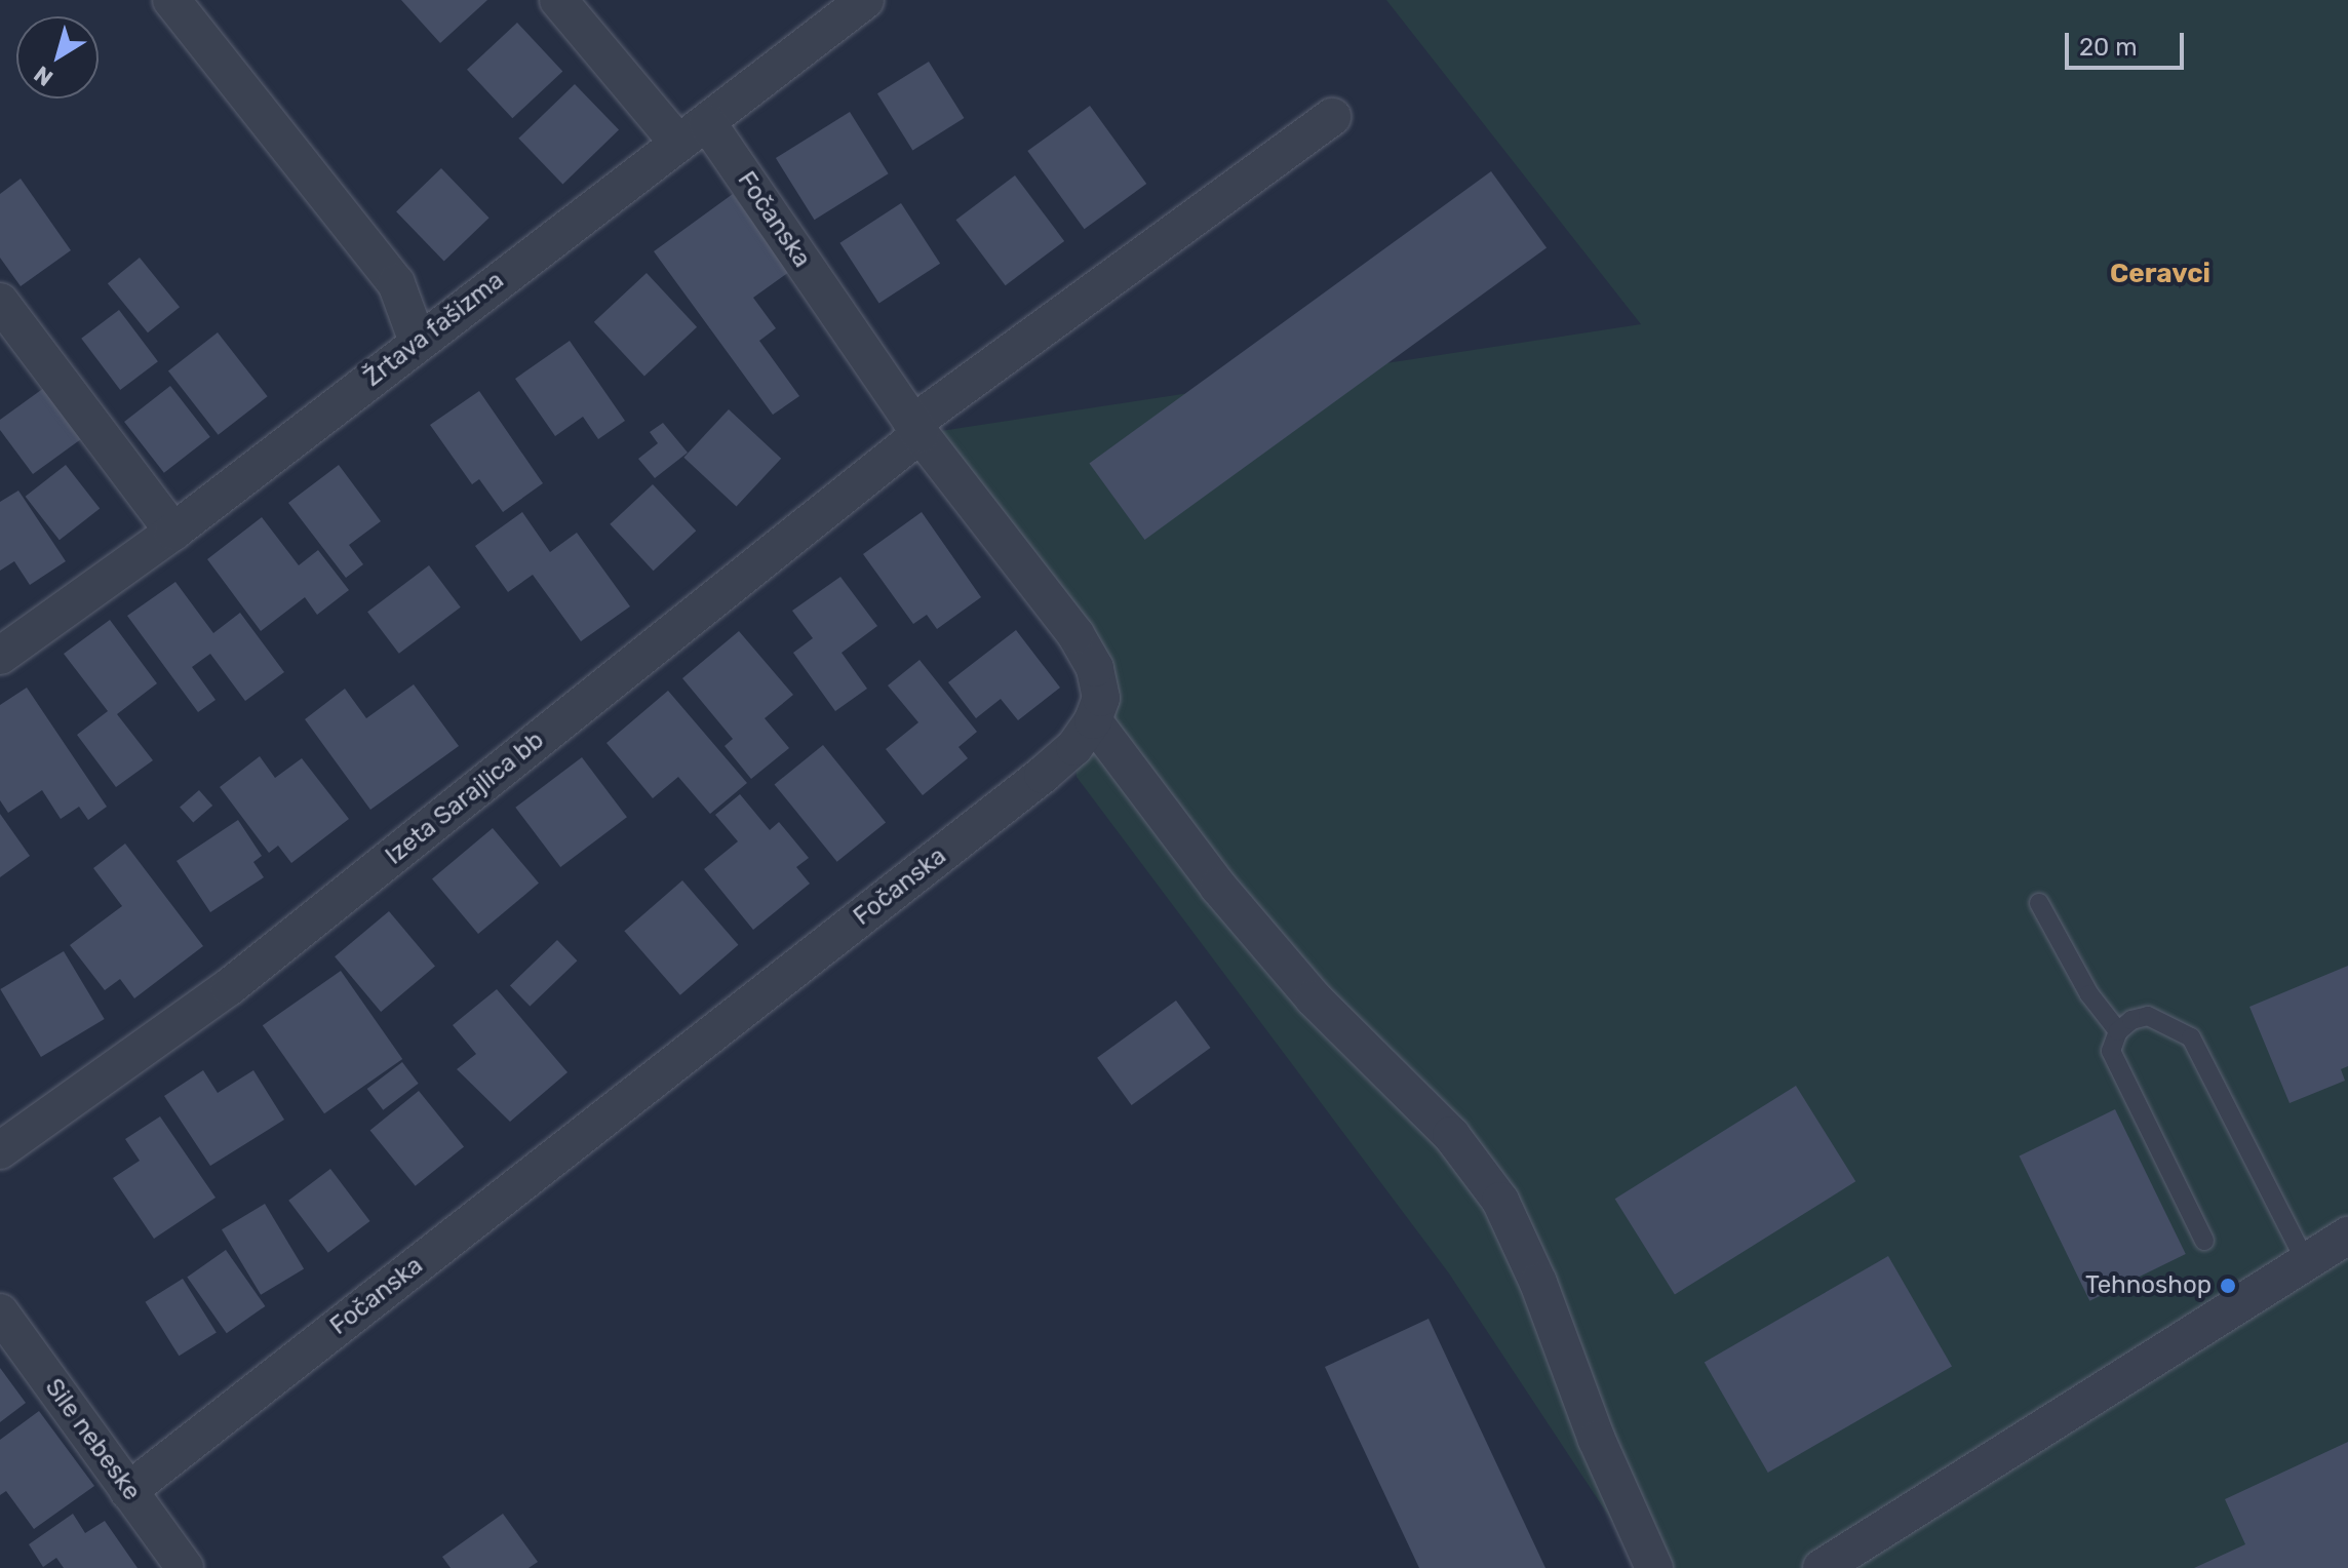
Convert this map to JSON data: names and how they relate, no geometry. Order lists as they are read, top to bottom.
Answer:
{
  "streets": {
    "street": [
      "Fočanska",
      "Žrtava fašizma",
      "Izeta Sarajlica bb",
      "Sile nebeske"
    ]
  },
  "crossings": [
    ["Fočanska", "Žrtava fašizma"],
    ["Fočanska", "Izeta Sarajlica bb"],
    ["Fočanska", "Sile nebeske"]
  ],
  "districts": ["Ceravci"],
  "places": ["Tehnoshop"],
  "scale_bar": "20 m",
  "north": "bottom left"
}
